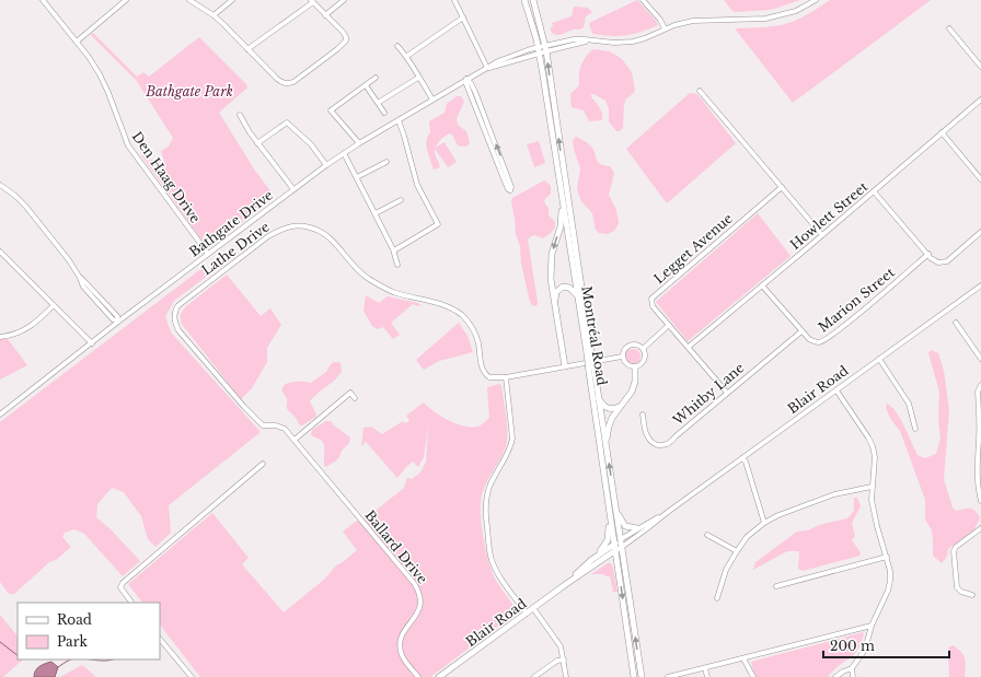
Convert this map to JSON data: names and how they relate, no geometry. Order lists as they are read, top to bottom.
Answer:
{
  "streets": {
    "main road": ["Montréal Road", "Blair Road"],
    "street": [
      "Den Haag Drive",
      "Howlett Street",
      "Bathgate Drive",
      "Lathe Drive",
      "Legget Avenue",
      "Marion Street",
      "Whitby Lane",
      "Ballard Drive"
    ]
  },
  "crossings": [
    ["Den Haag Drive", "Bathgate Drive"],
    ["Howlett Street", "Legget Avenue"],
    ["Howlett Street", "Marion Street"],
    ["Bathgate Drive", "Montréal Road"],
    ["Lathe Drive", "Ballard Drive"],
    ["Legget Avenue", "Whitby Lane"],
    ["Marion Street", "Whitby Lane"],
    ["Montréal Road", "Blair Road"]
  ],
  "parks": ["Bathgate Park"],
  "legend": ["Road", "Park"],
  "scale_bar": "200 m"
}
